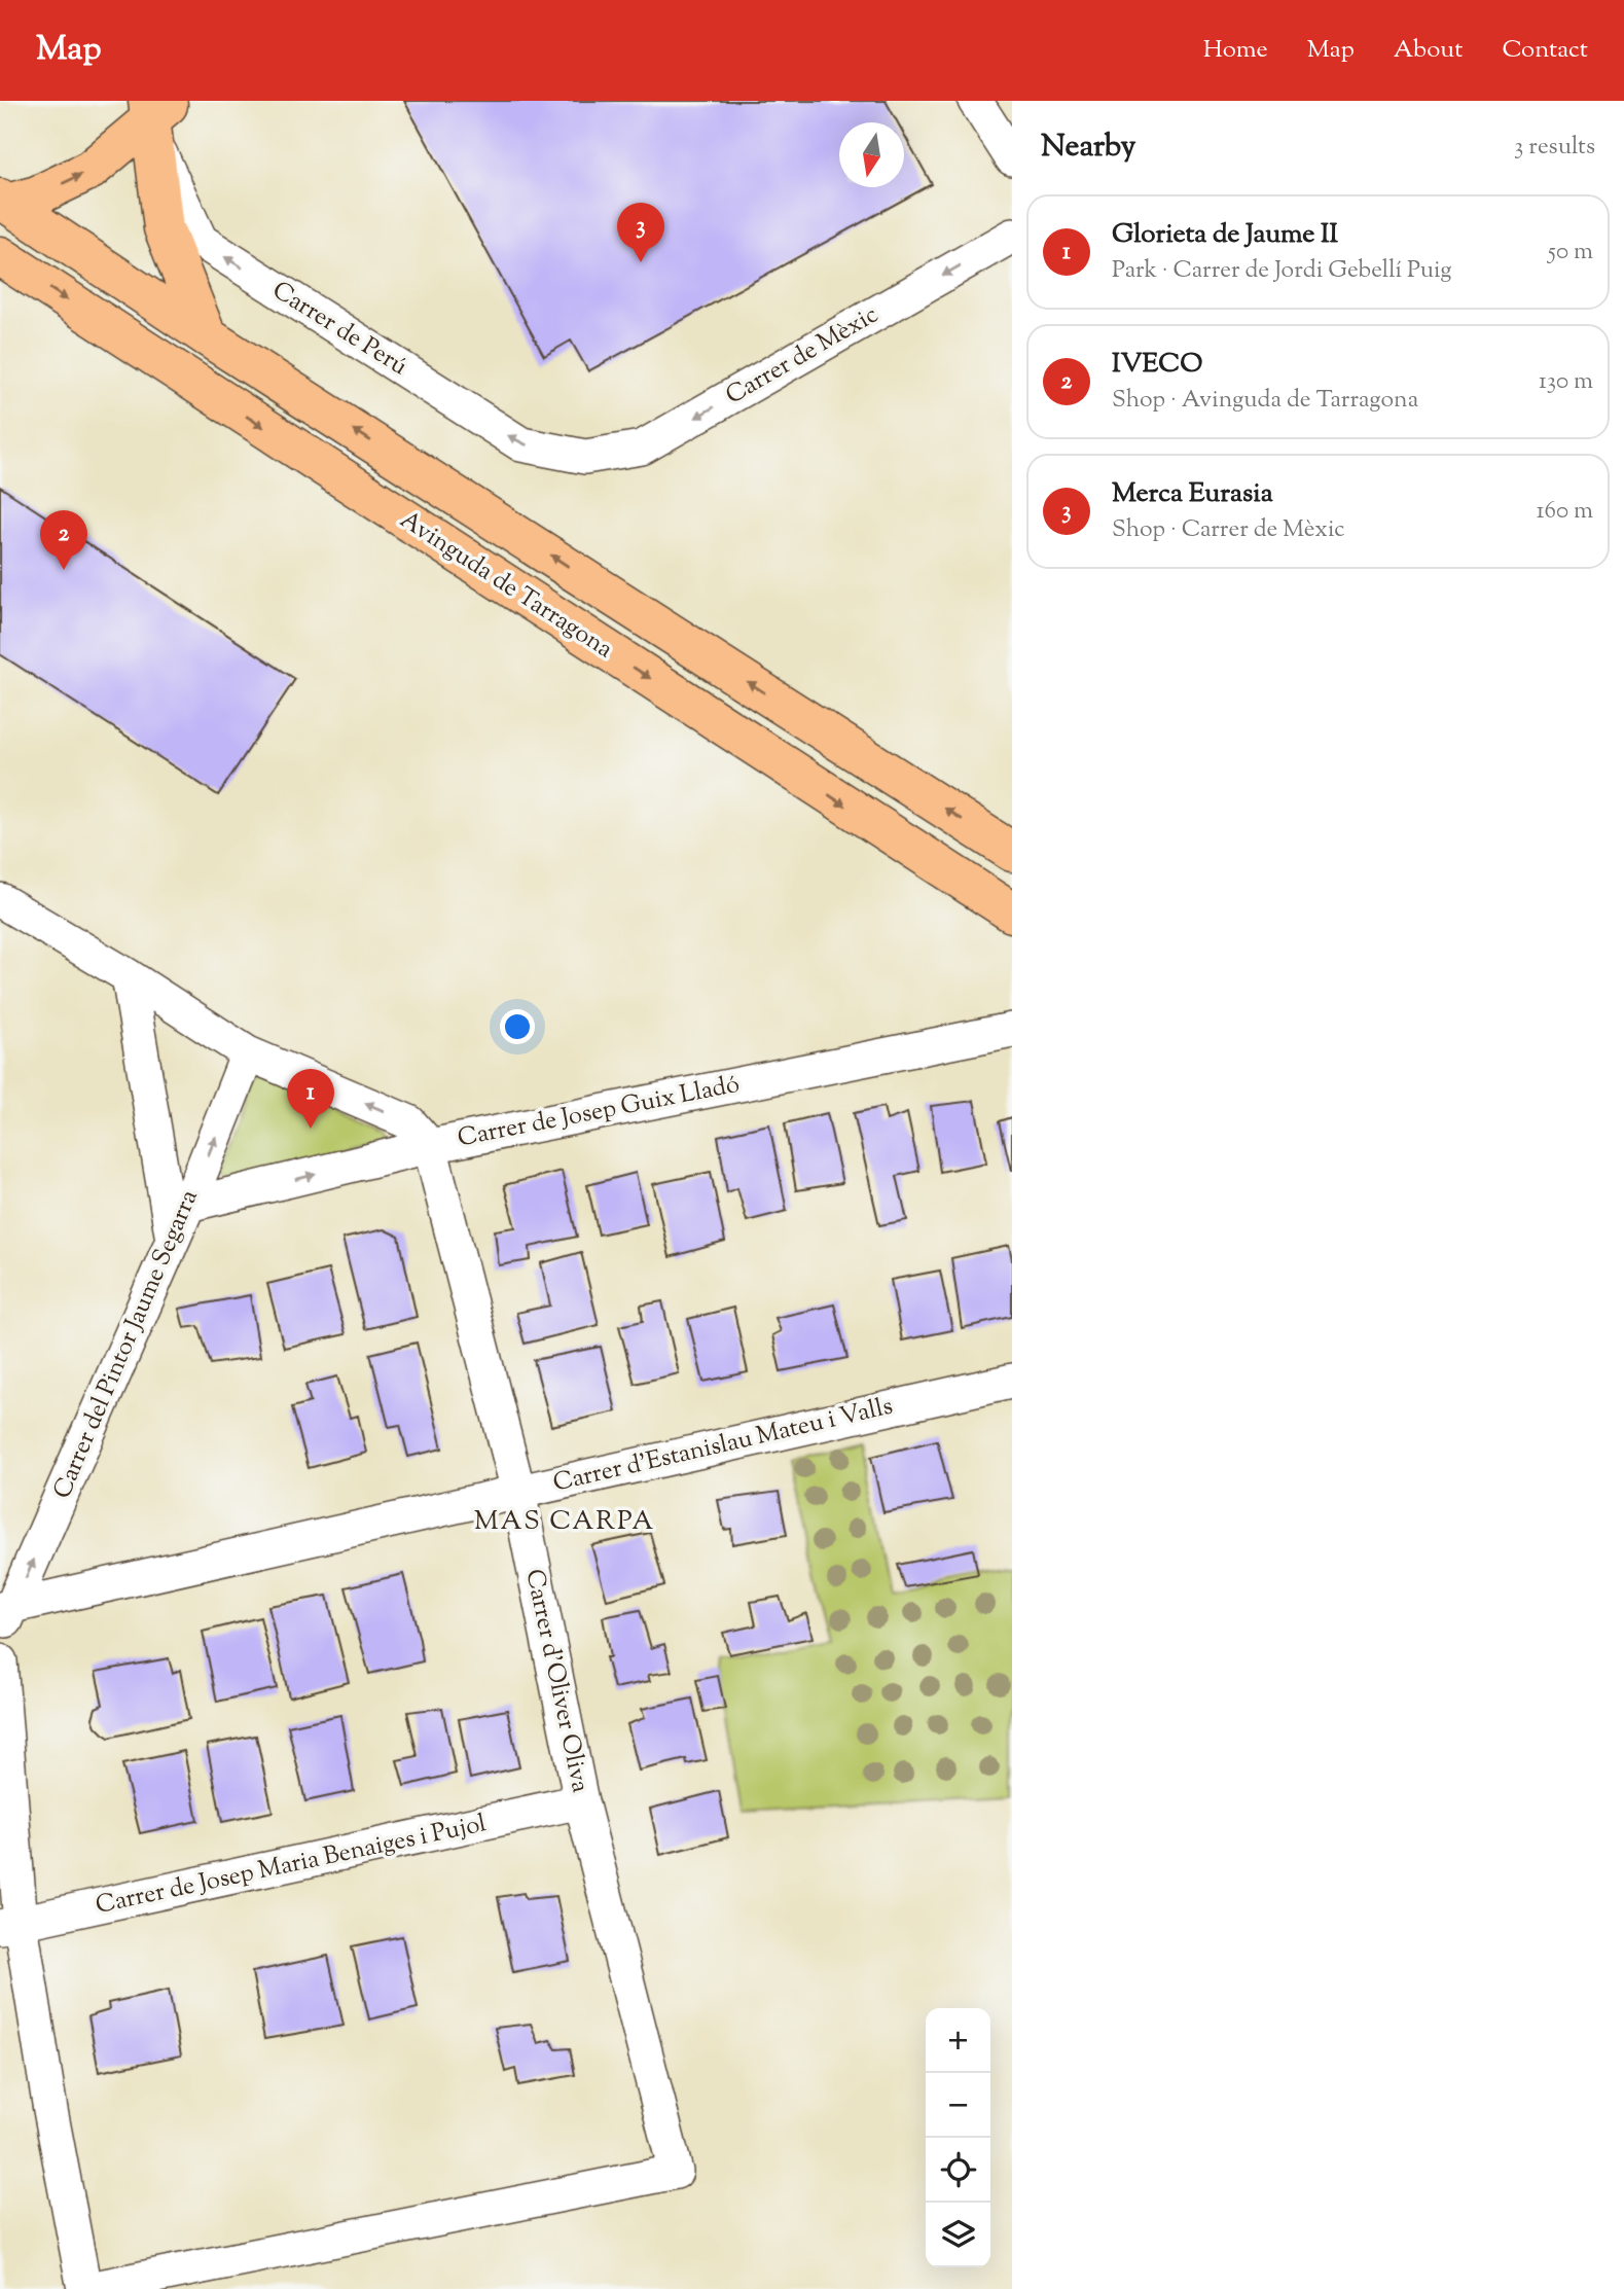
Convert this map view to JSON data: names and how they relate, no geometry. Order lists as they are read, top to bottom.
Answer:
{
  "streets": {
    "main road": ["Avinguda de Tarragona"],
    "street": [
      "Carrer de Perú",
      "Carrer de Mèxic",
      "Carrer de Josep Guix Lladó",
      "Carrer del Pintor Jaume Segarra",
      "Carrer d'Estanislau Mateu i Valls",
      "Carrer d'Oliver Oliva",
      "Carrer de Josep Maria Benaiges i Pujol"
    ]
  },
  "crossings": [
    ["Carrer de Perú", "Carrer de Mèxic"],
    ["Carrer de Josep Guix Lladó", "Carrer del Pintor Jaume Segarra"],
    ["Carrer de Josep Guix Lladó", "Carrer d'Oliver Oliva"],
    ["Carrer del Pintor Jaume Segarra", "Carrer d'Estanislau Mateu i Valls"],
    ["Carrer d'Estanislau Mateu i Valls", "Carrer d'Oliver Oliva"],
    ["Carrer d'Oliver Oliva", "Carrer de Josep Maria Benaiges i Pujol"]
  ],
  "one_way": ["Carrer de Perú", "Carrer de Mèxic", "Carrer del Pintor Jaume Segarra"],
  "districts": ["MAS CARPA"],
  "north": "bottom",
  "page": {
    "header": "Map",
    "nav": [
      "Home",
      "Map",
      "About",
      "Contact"
    ],
    "heading": ["Nearby", "3 results"],
    "list": [
      {
        "mark": "1",
        "name": "Glorieta de Jaume II",
        "note": "Park · Carrer de Jordi Gebellí Puig",
        "value": "50 m"
      },
      {
        "mark": "2",
        "name": "IVECO",
        "note": "Shop · Avinguda de Tarragona",
        "value": "130 m"
      },
      {
        "mark": "3",
        "name": "Merca Eurasia",
        "note": "Shop · Carrer de Mèxic",
        "value": "160 m"
      }
    ],
    "pins": ["3", "2", "1"],
    "map_buttons": ["+", "−"]
  }
}
